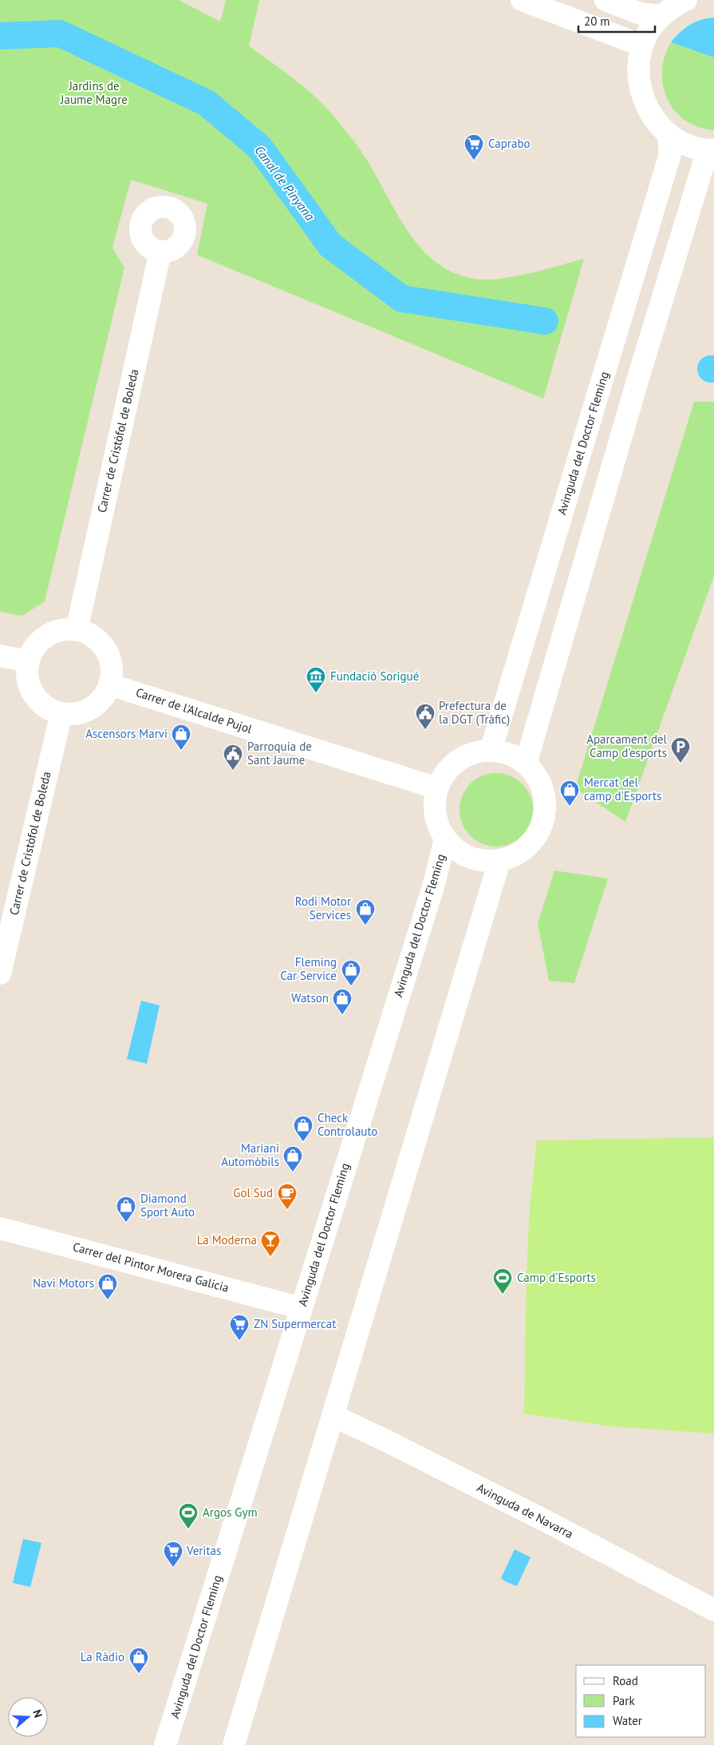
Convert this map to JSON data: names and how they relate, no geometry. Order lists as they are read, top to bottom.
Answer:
{
  "streets": {
    "street": [
      "Carrer de Cristòfol de Boleda",
      "Avinguda del Doctor Fleming",
      "Carrer de l'Alcalde Pujol",
      "Carrer del Pintor Morera Galicia",
      "Avinguda de Navarra"
    ]
  },
  "crossings": [
    ["Carrer de Cristòfol de Boleda", "Carrer de l'Alcalde Pujol"],
    ["Avinguda del Doctor Fleming", "Carrer de l'Alcalde Pujol"],
    ["Avinguda del Doctor Fleming", "Carrer del Pintor Morera Galicia"]
  ],
  "water": ["Canal de Pinyana"],
  "parks": ["Jardins de Jaume Magre"],
  "places": {
    "supermarket": ["Caprabo", "ZN Supermercat", "Veritas"],
    "museum": ["Fundació Sorigué"],
    "public building": ["Prefectura de la DGT (Tràfic)", "Parroquia de Sant Jaume"],
    "shop": [
      "Ascensors Marvi",
      "Mercat del camp d'Esports",
      "Rodi Motor Services",
      "Fleming Car Service",
      "Watson",
      "Check Controlauto",
      "Mariani Automòbils",
      "Diamond Sport Auto",
      "Navi Motors",
      "La Ràdio"
    ],
    "parking": ["Aparcament del Camp d'esports"],
    "cafe": ["Gol Sud"],
    "bar": ["La Moderna"],
    "sports": ["Camp d'Esports", "Argos Gym"]
  },
  "legend": ["Road", "Park", "Water"],
  "scale_bar": "20 m",
  "north": "right"
}
